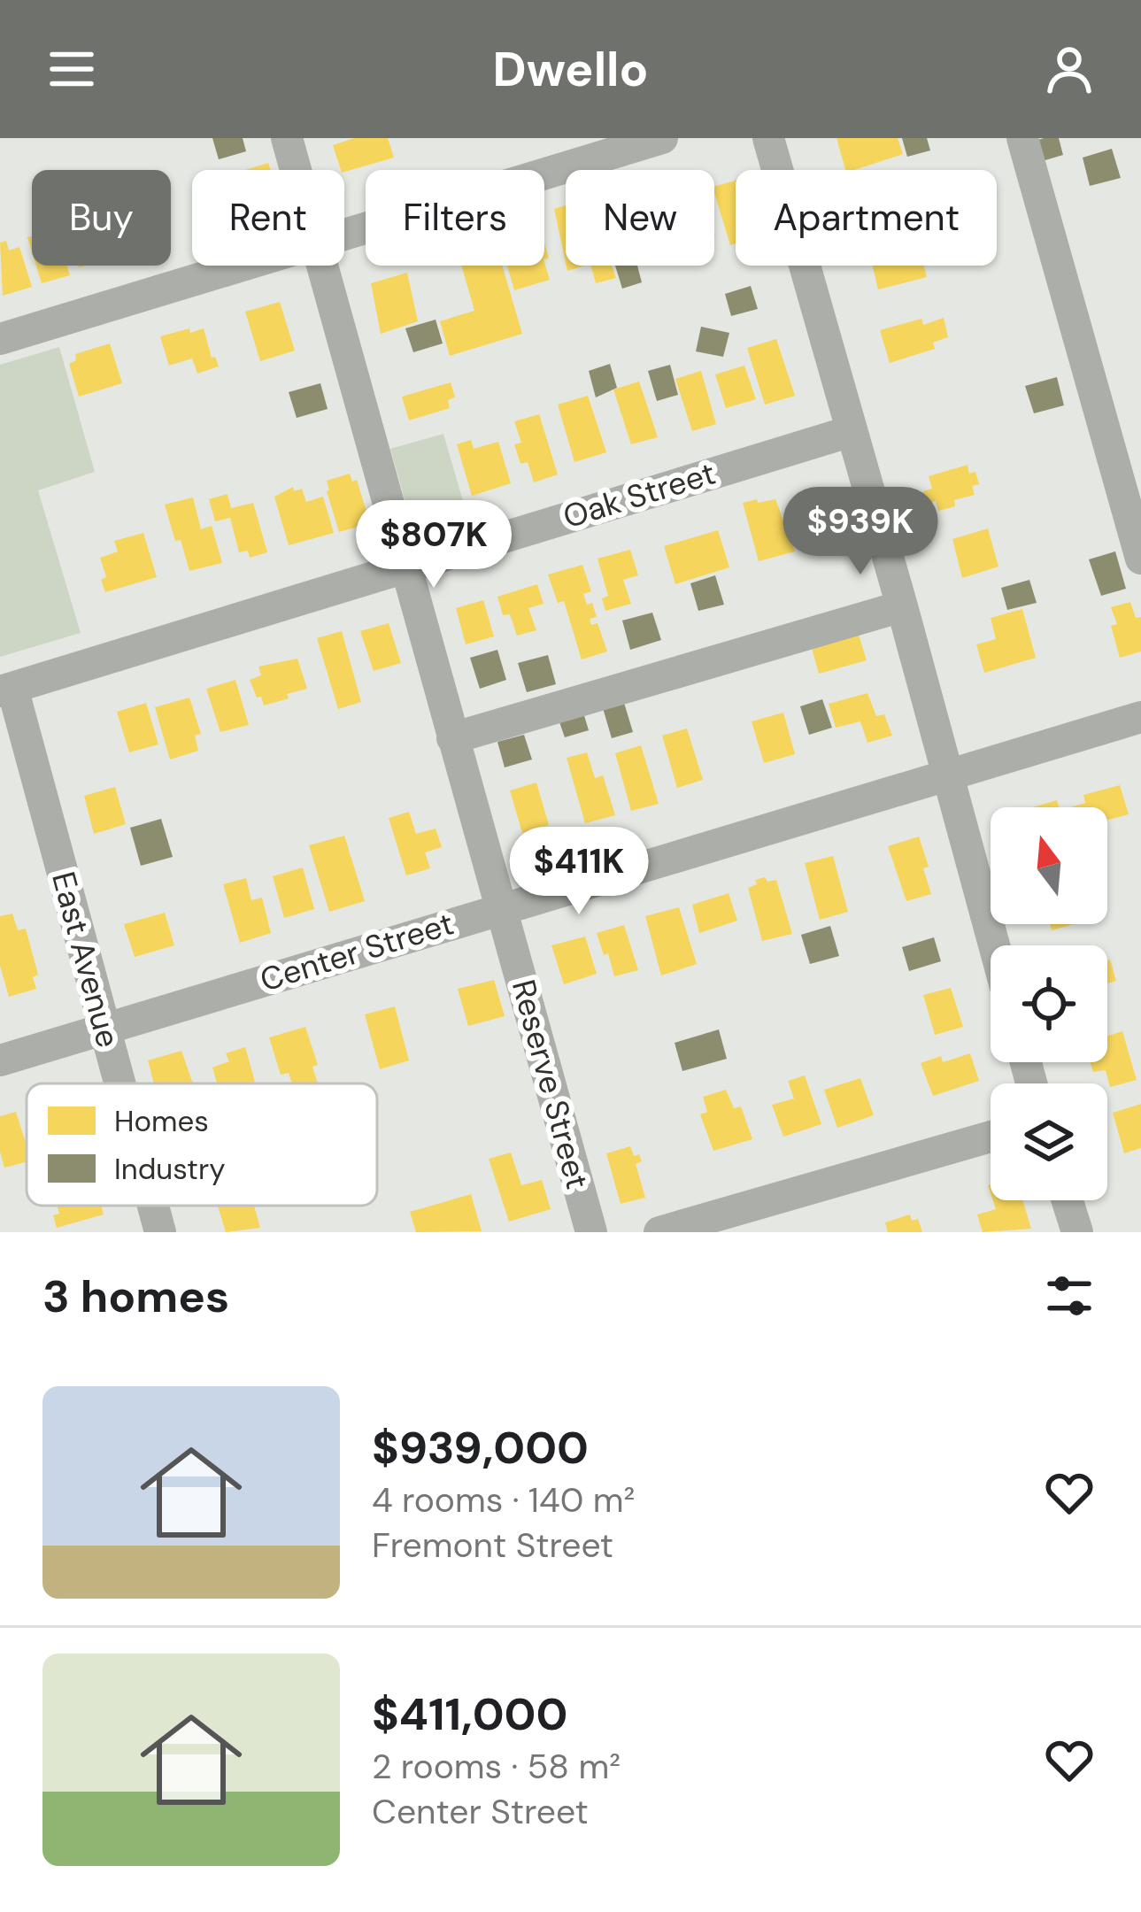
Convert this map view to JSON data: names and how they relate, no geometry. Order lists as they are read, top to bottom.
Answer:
{
  "streets": {
    "street": [
      "Oak Street",
      "Center Street",
      "East Avenue",
      "Reserve Street"
    ]
  },
  "crossings": [
    ["Oak Street", "East Avenue"],
    ["Oak Street", "Reserve Street"],
    ["Center Street", "East Avenue"],
    ["Center Street", "Reserve Street"]
  ],
  "legend": ["Homes", "Industry"],
  "north": "top",
  "page": {
    "header": "Dwello",
    "chip": [
      "Buy",
      "Rent",
      "Filters",
      "New",
      "Apartment"
    ],
    "price": ["$939K", "$807K", "$411K"],
    "heading": "3 homes",
    "list": [
      {
        "name": "$939,000",
        "note": "4 rooms · 140 m² · Fremont Street"
      },
      {
        "name": "$411,000",
        "note": "2 rooms · 58 m² · Center Street"
      }
    ]
  }
}
